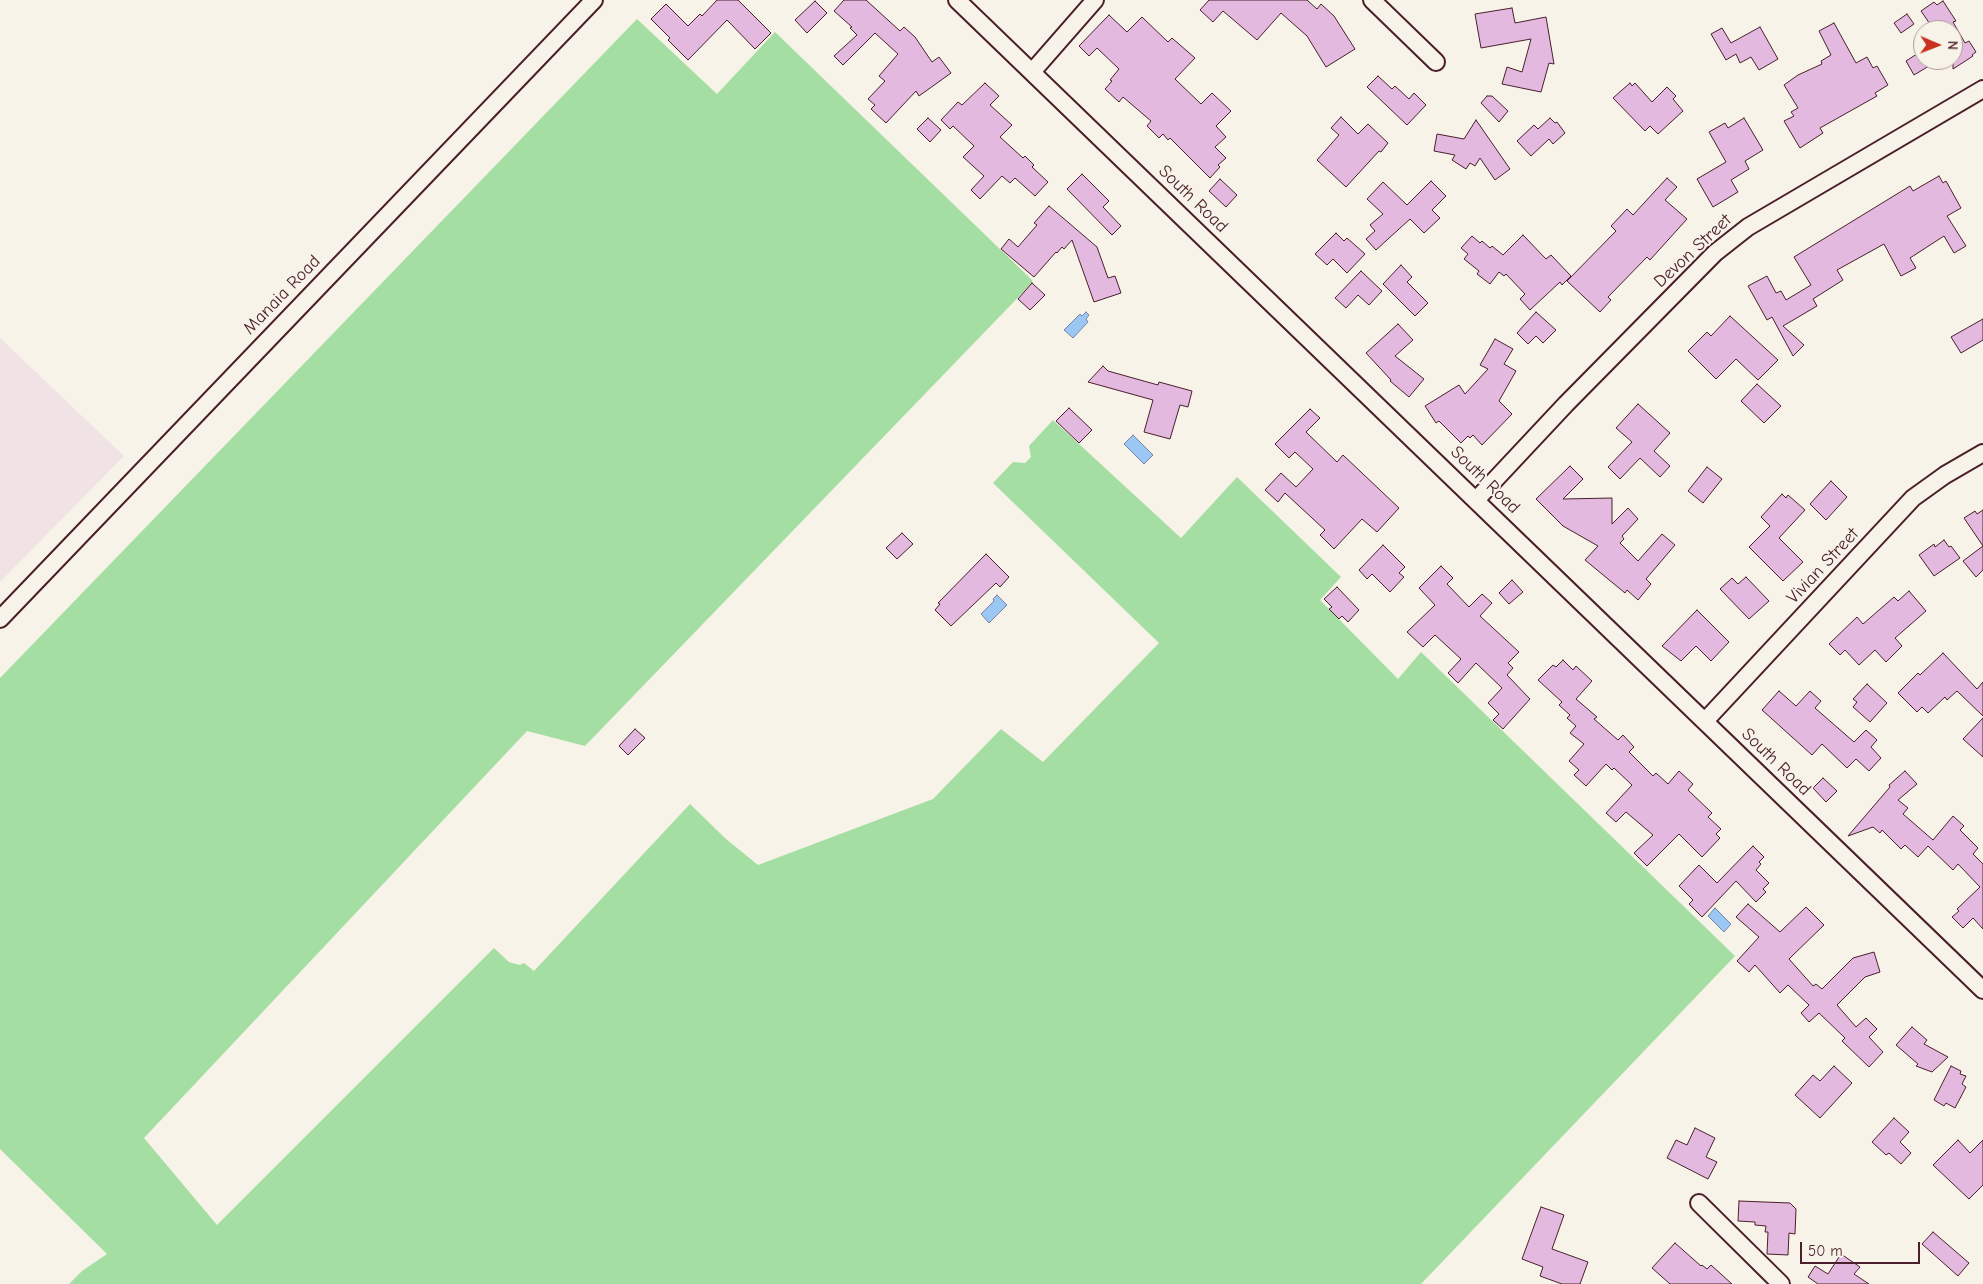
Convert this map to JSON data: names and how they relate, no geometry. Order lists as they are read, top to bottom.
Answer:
{
  "streets": {
    "street": [
      "South Road",
      "Devon Street",
      "Manaia Road",
      "Vivian Street"
    ]
  },
  "crossings": [
    ["South Road", "Devon Street"],
    ["South Road", "Vivian Street"]
  ],
  "scale_bar": "50 m",
  "north": "right"
}
